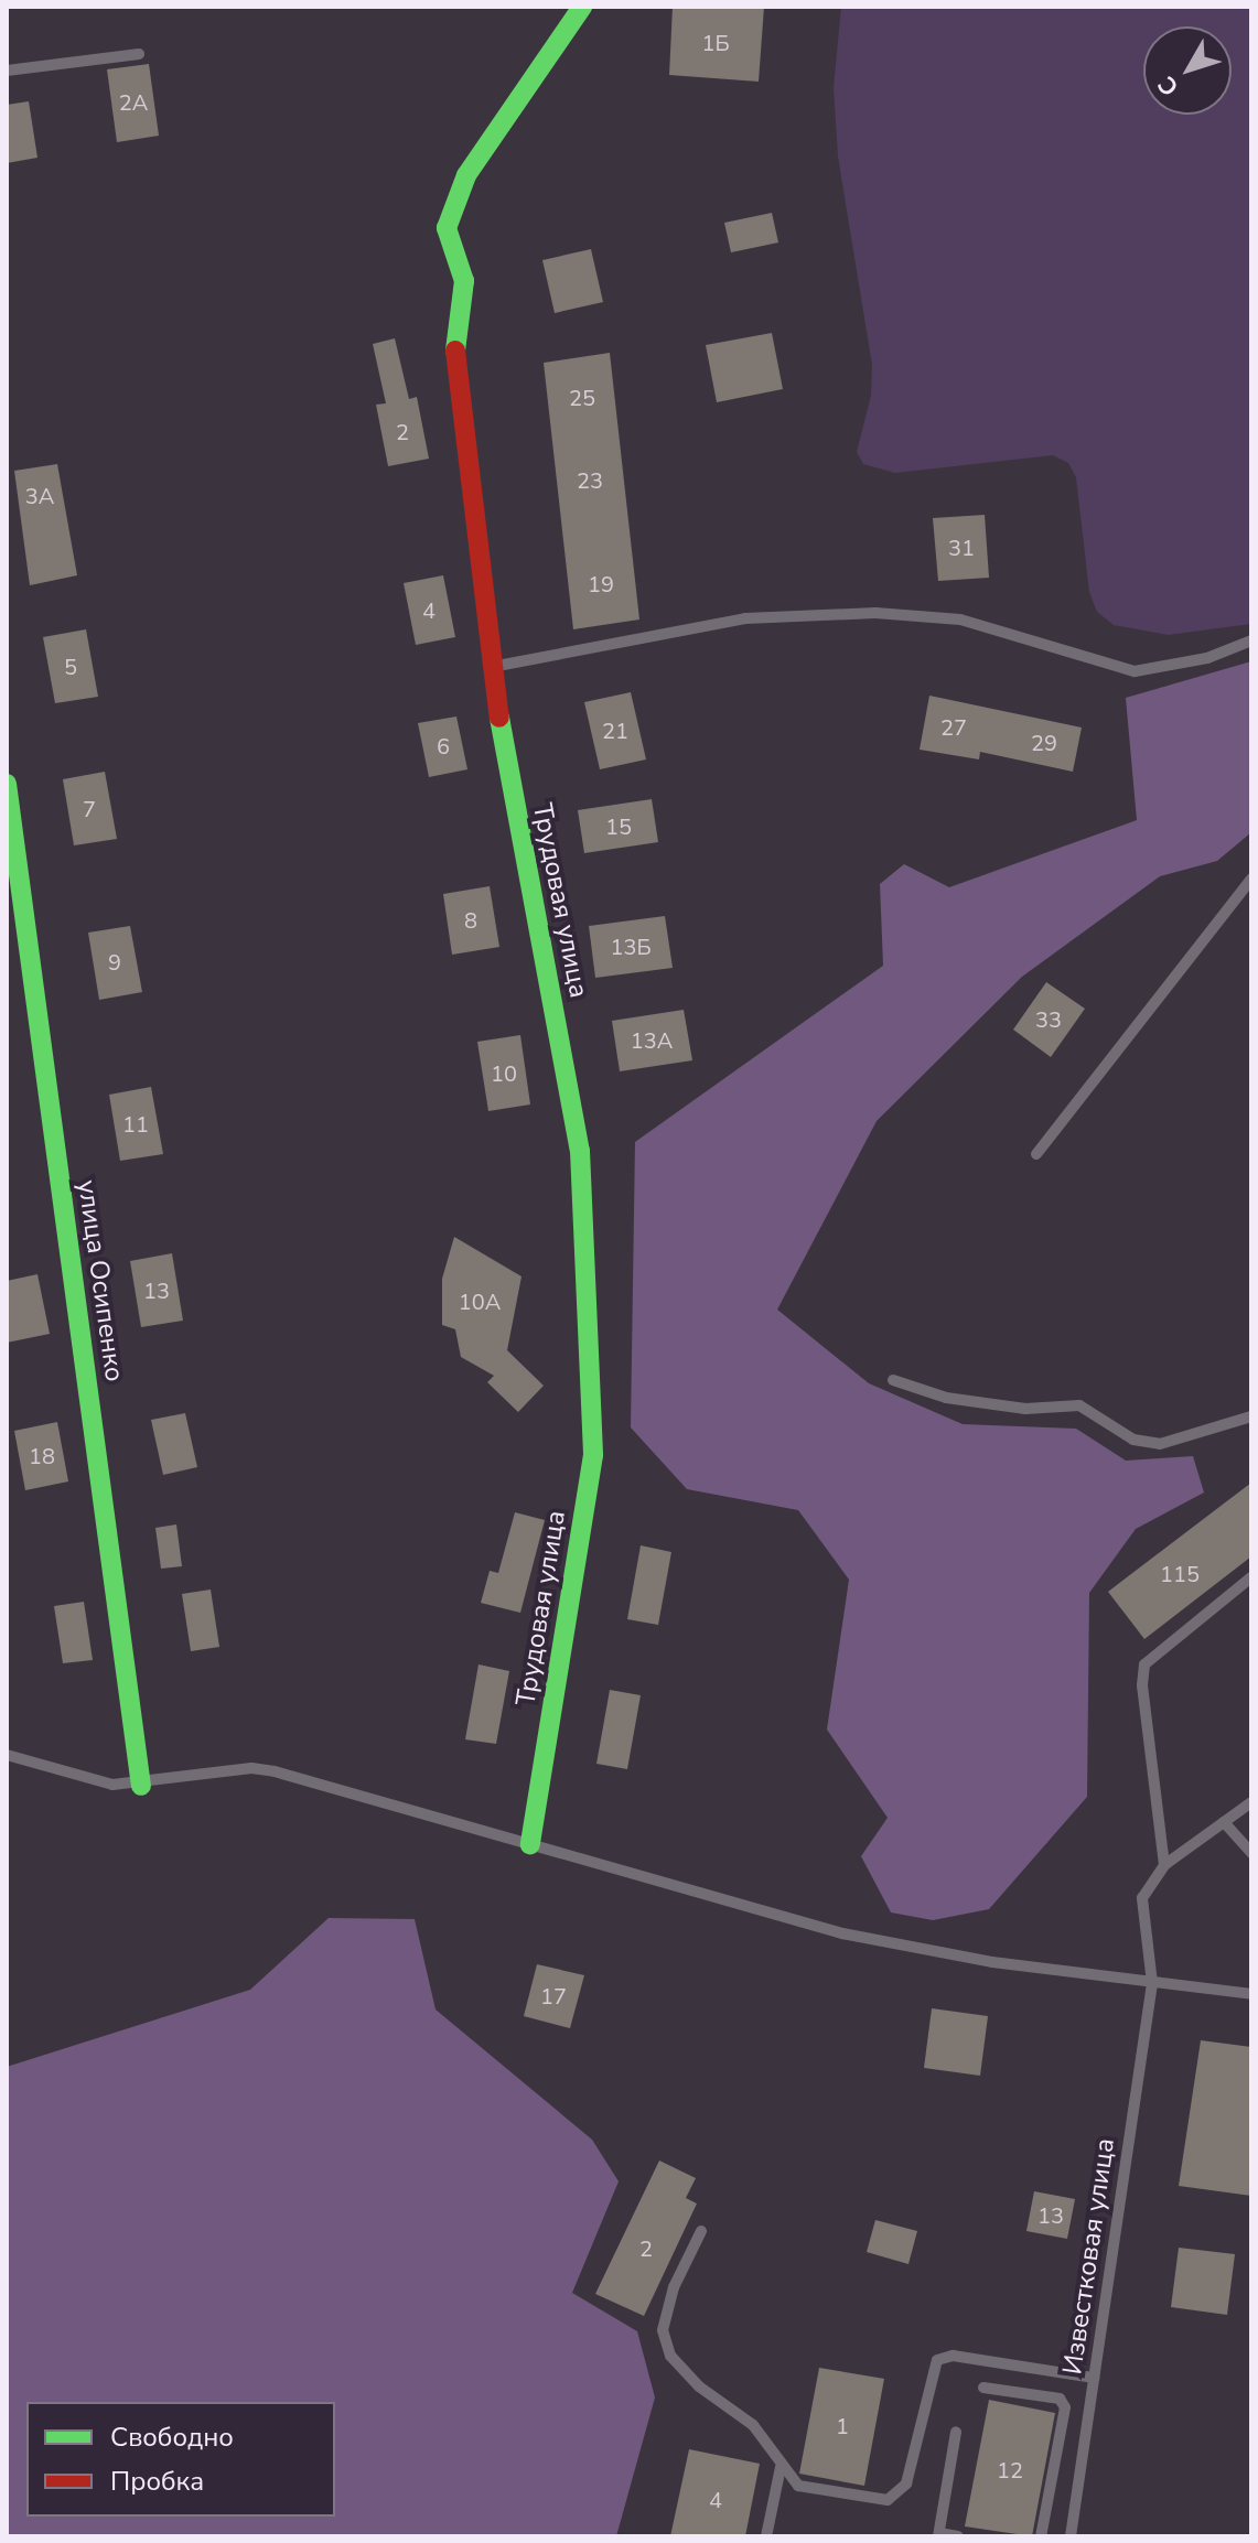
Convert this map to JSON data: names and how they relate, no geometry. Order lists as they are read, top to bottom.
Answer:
{
  "streets": {
    "street": ["Трудовая улица", "улица Осипенко"],
    "lane": ["Известковая улица"]
  },
  "house_numbers": [
    "1Б",
    "2А",
    "25",
    "2",
    "23",
    "3А",
    "31",
    "19",
    "4",
    "5",
    "27",
    "21",
    "29",
    "6",
    "7",
    "15",
    "8",
    "13Б",
    "9",
    "33",
    "13А",
    "10",
    "11",
    "13",
    "10А",
    "18",
    "115",
    "17",
    "13",
    "2",
    "1",
    "12",
    "4"
  ],
  "legend": ["Свободно", "Пробка"],
  "north": "bottom left"
}
